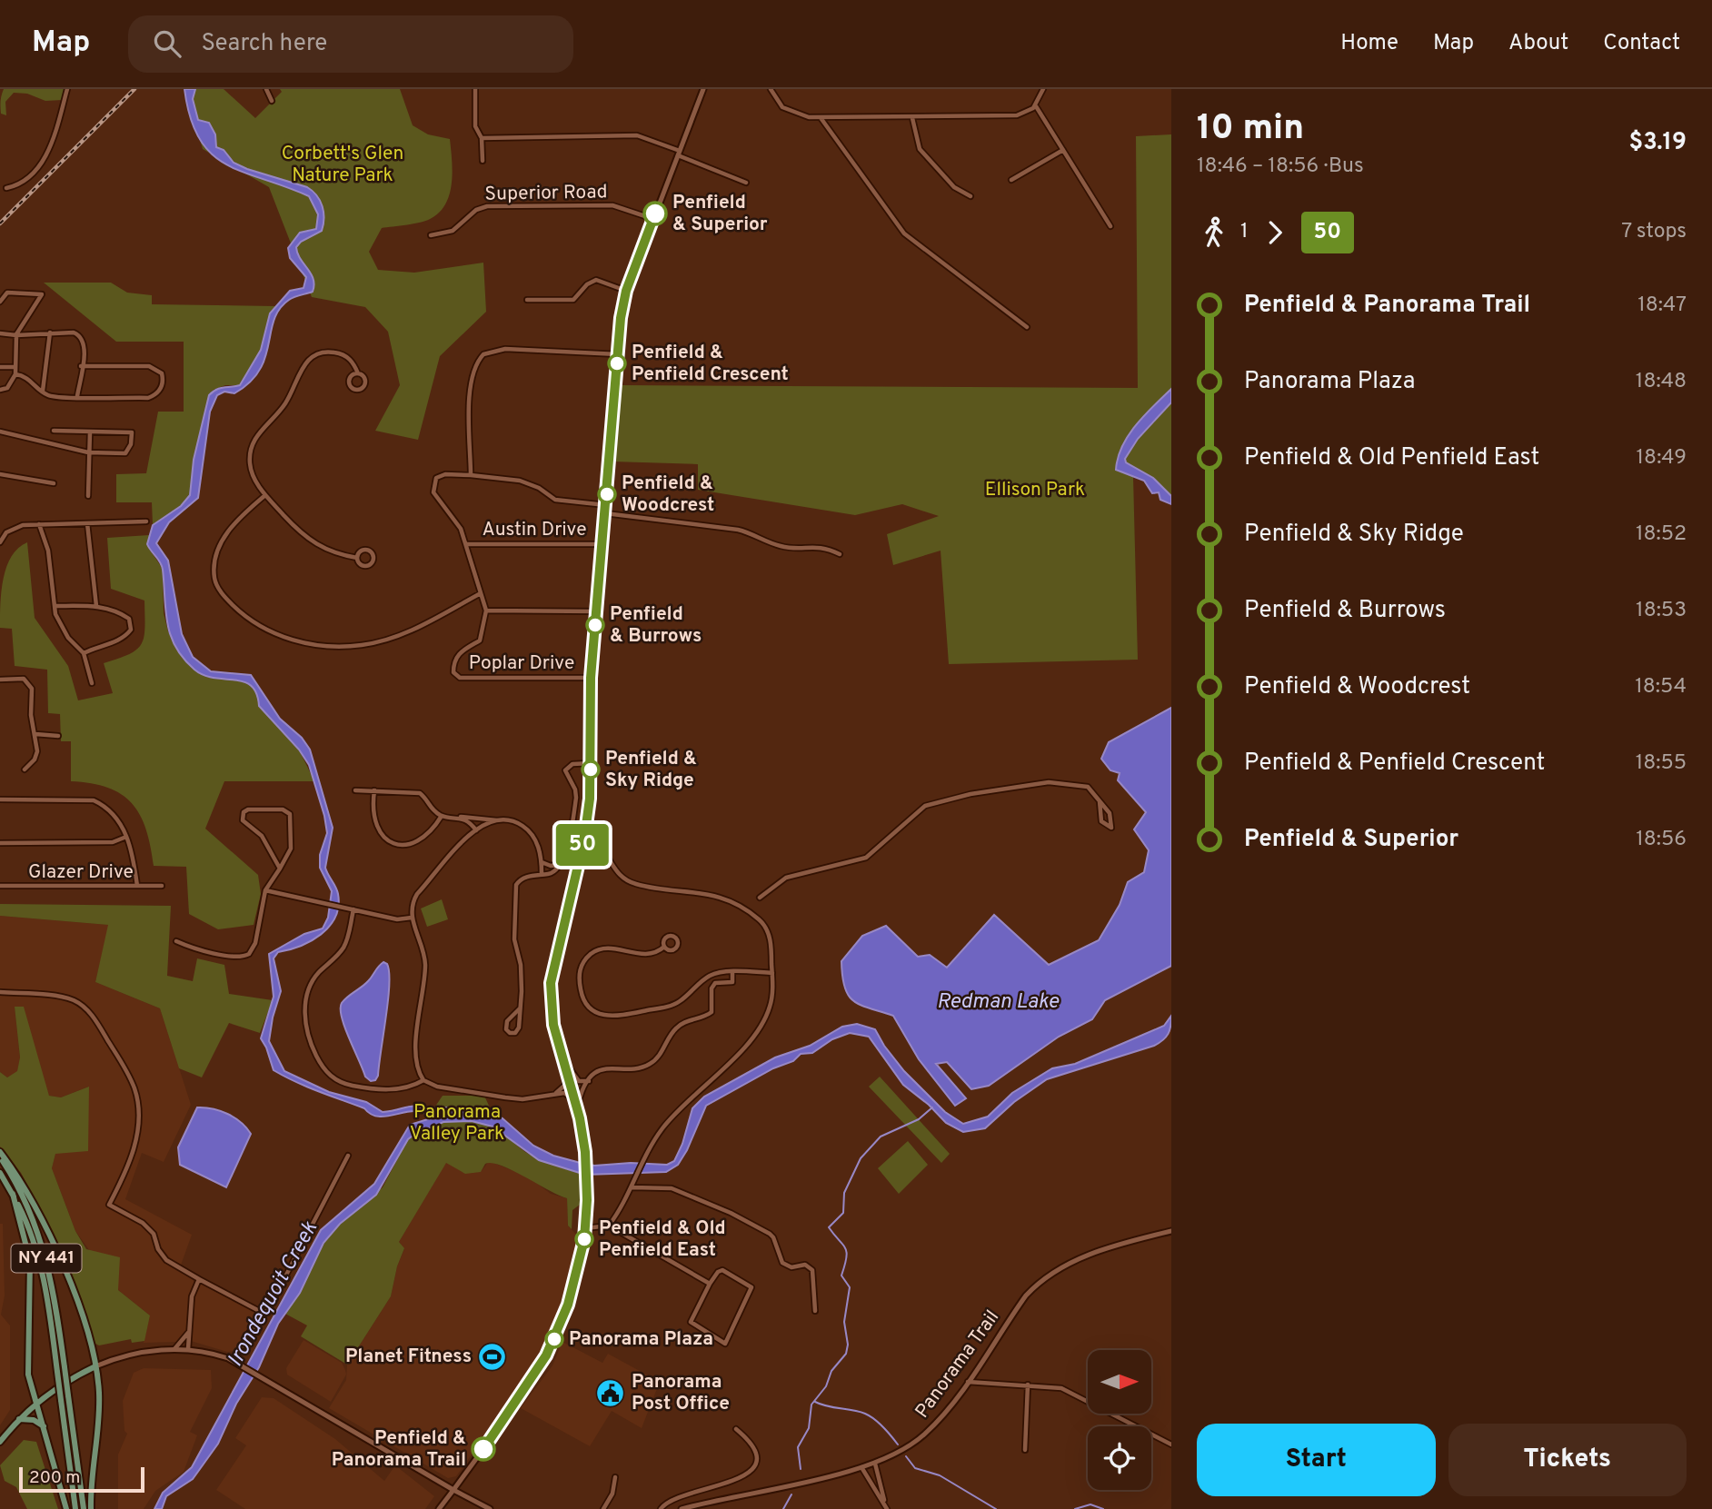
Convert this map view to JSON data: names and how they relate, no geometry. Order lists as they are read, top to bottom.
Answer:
{
  "streets": {
    "main road": ["NY 441", "Panorama Trail"],
    "street": [
      "Superior Road",
      "Austin Drive",
      "Poplar Drive",
      "Glazer Drive"
    ]
  },
  "water": ["Redman Lake", "Irondequoit Creek"],
  "parks": ["Corbett's Glen Nature Park", "Ellison Park", "Panorama Valley Park"],
  "places": {
    "other": [
      "Penfield & Superior",
      "Penfield & Penfield Crescent",
      "Penfield & Woodcrest",
      "Penfield & Burrows",
      "Penfield & Sky Ridge",
      "Penfield & Old Penfield East",
      "Panorama Plaza",
      "Penfield & Panorama Trail"
    ],
    "sports": ["Planet Fitness"],
    "public building": ["Panorama Post Office"]
  },
  "lines": ["bus line 50"],
  "scale_bar": "200 m",
  "north": "right",
  "page": {
    "header": "Map",
    "search": "Search here",
    "nav": [
      "Home",
      "Map",
      "About",
      "Contact"
    ],
    "on_map": "50",
    "heading": ["10 min", "18:46 – 18:56 · Bus", "$3.19"],
    "legs": ["1", "50", "7 stops"],
    "list": [
      {
        "name": "Penfield & Panorama Trail",
        "value": "18:47"
      },
      {
        "name": "Panorama Plaza",
        "value": "18:48"
      },
      {
        "name": "Penfield & Old Penfield East",
        "value": "18:49"
      },
      {
        "name": "Penfield & Sky Ridge",
        "value": "18:52"
      },
      {
        "name": "Penfield & Burrows",
        "value": "18:53"
      },
      {
        "name": "Penfield & Woodcrest",
        "value": "18:54"
      },
      {
        "name": "Penfield & Penfield Crescent",
        "value": "18:55"
      },
      {
        "name": "Penfield & Superior",
        "value": "18:56"
      }
    ],
    "buttons": ["Start", "Tickets"],
    "scale": "200 m"
  }
}
